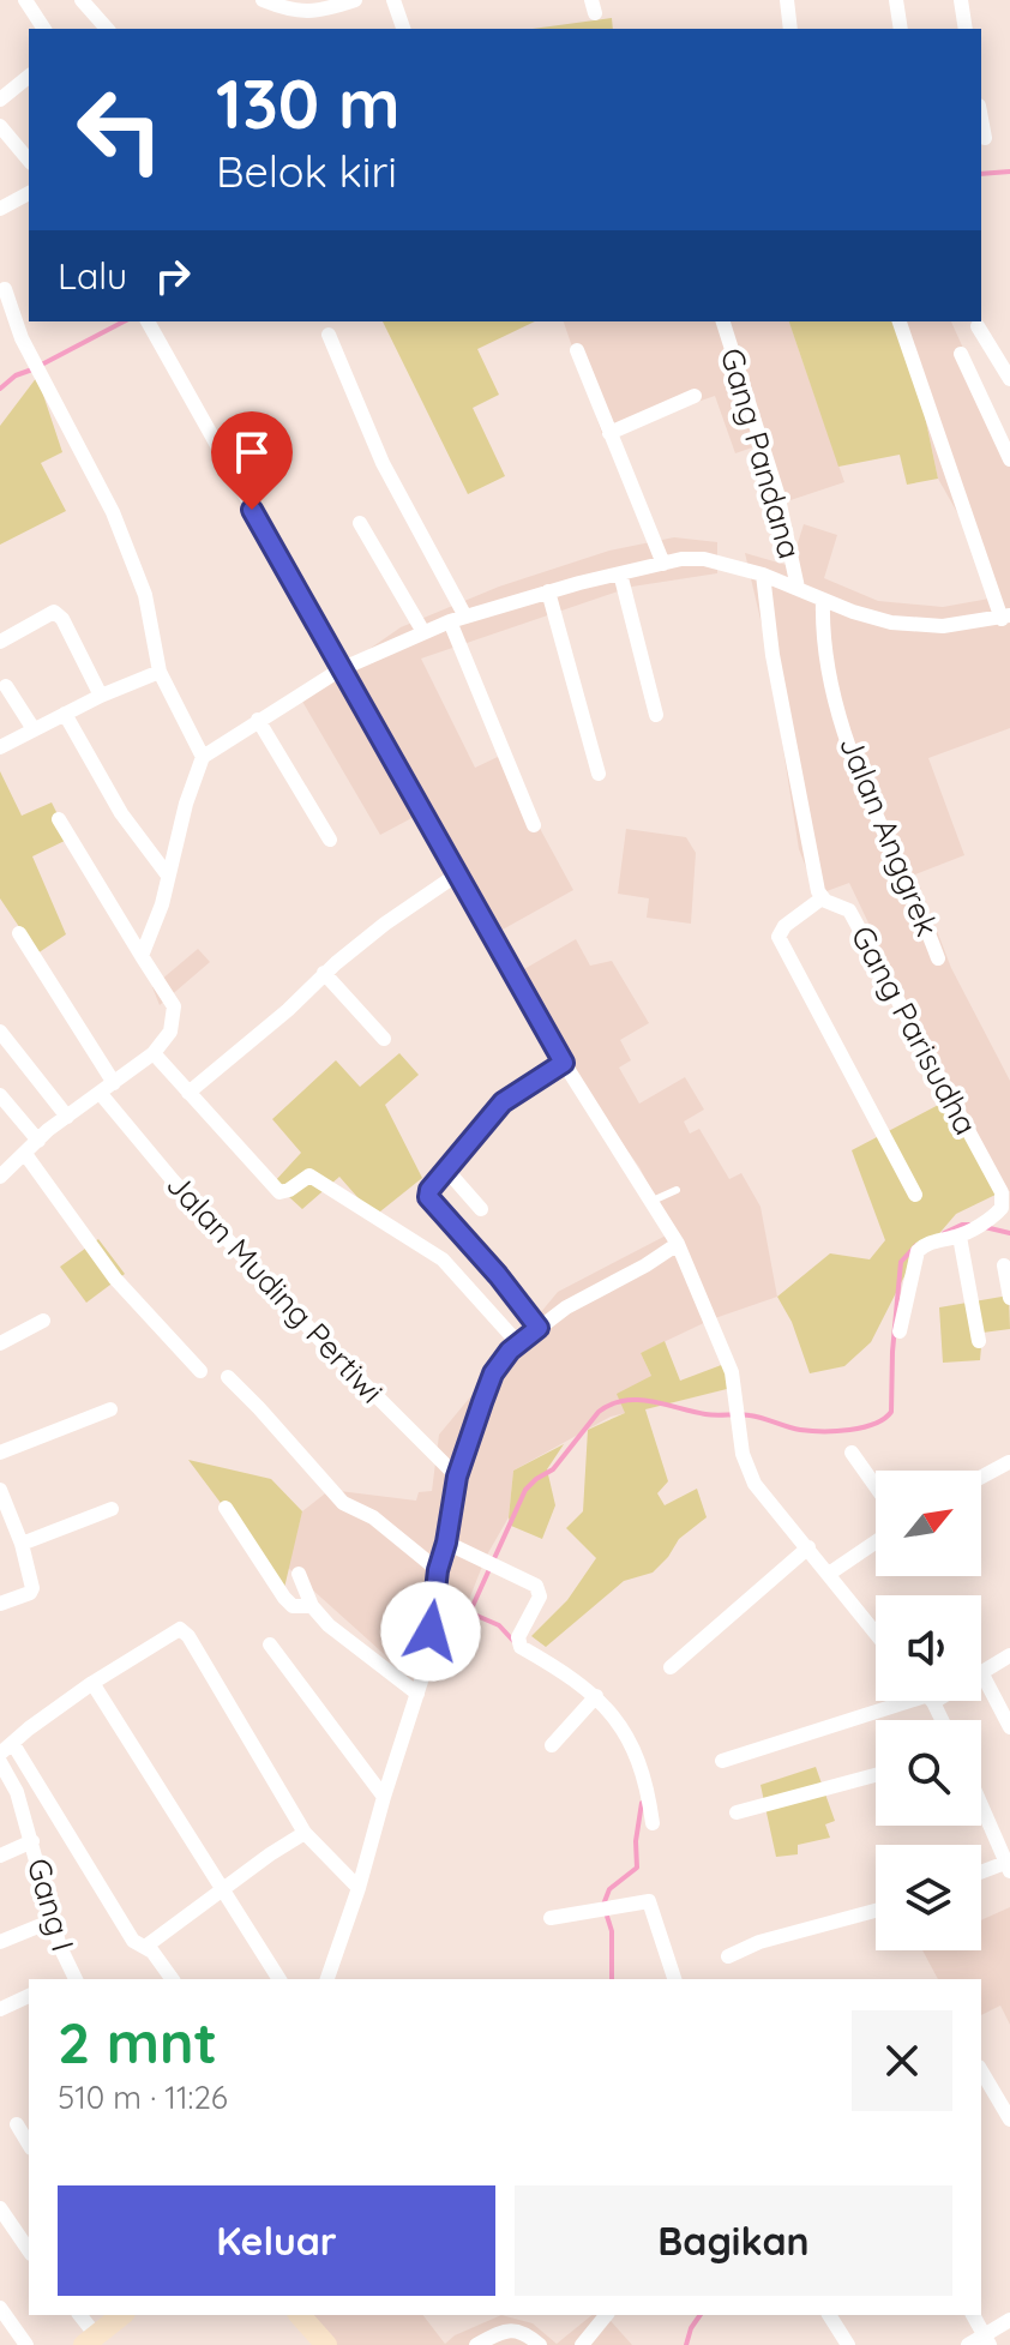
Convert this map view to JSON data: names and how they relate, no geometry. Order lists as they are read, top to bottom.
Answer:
{
  "streets": {
    "street": [
      "Gang Pandana",
      "Jalan Anggrek",
      "Gang Parisudha",
      "Jalan Muding Pertiwi",
      "Gang I"
    ]
  },
  "north": "top right",
  "page": {
    "turn": ["130 m", "Belok kiri"],
    "then": "Lalu",
    "heading": ["2 mnt", "510 m · 11:26"],
    "buttons": ["Keluar", "Bagikan"]
  }
}
